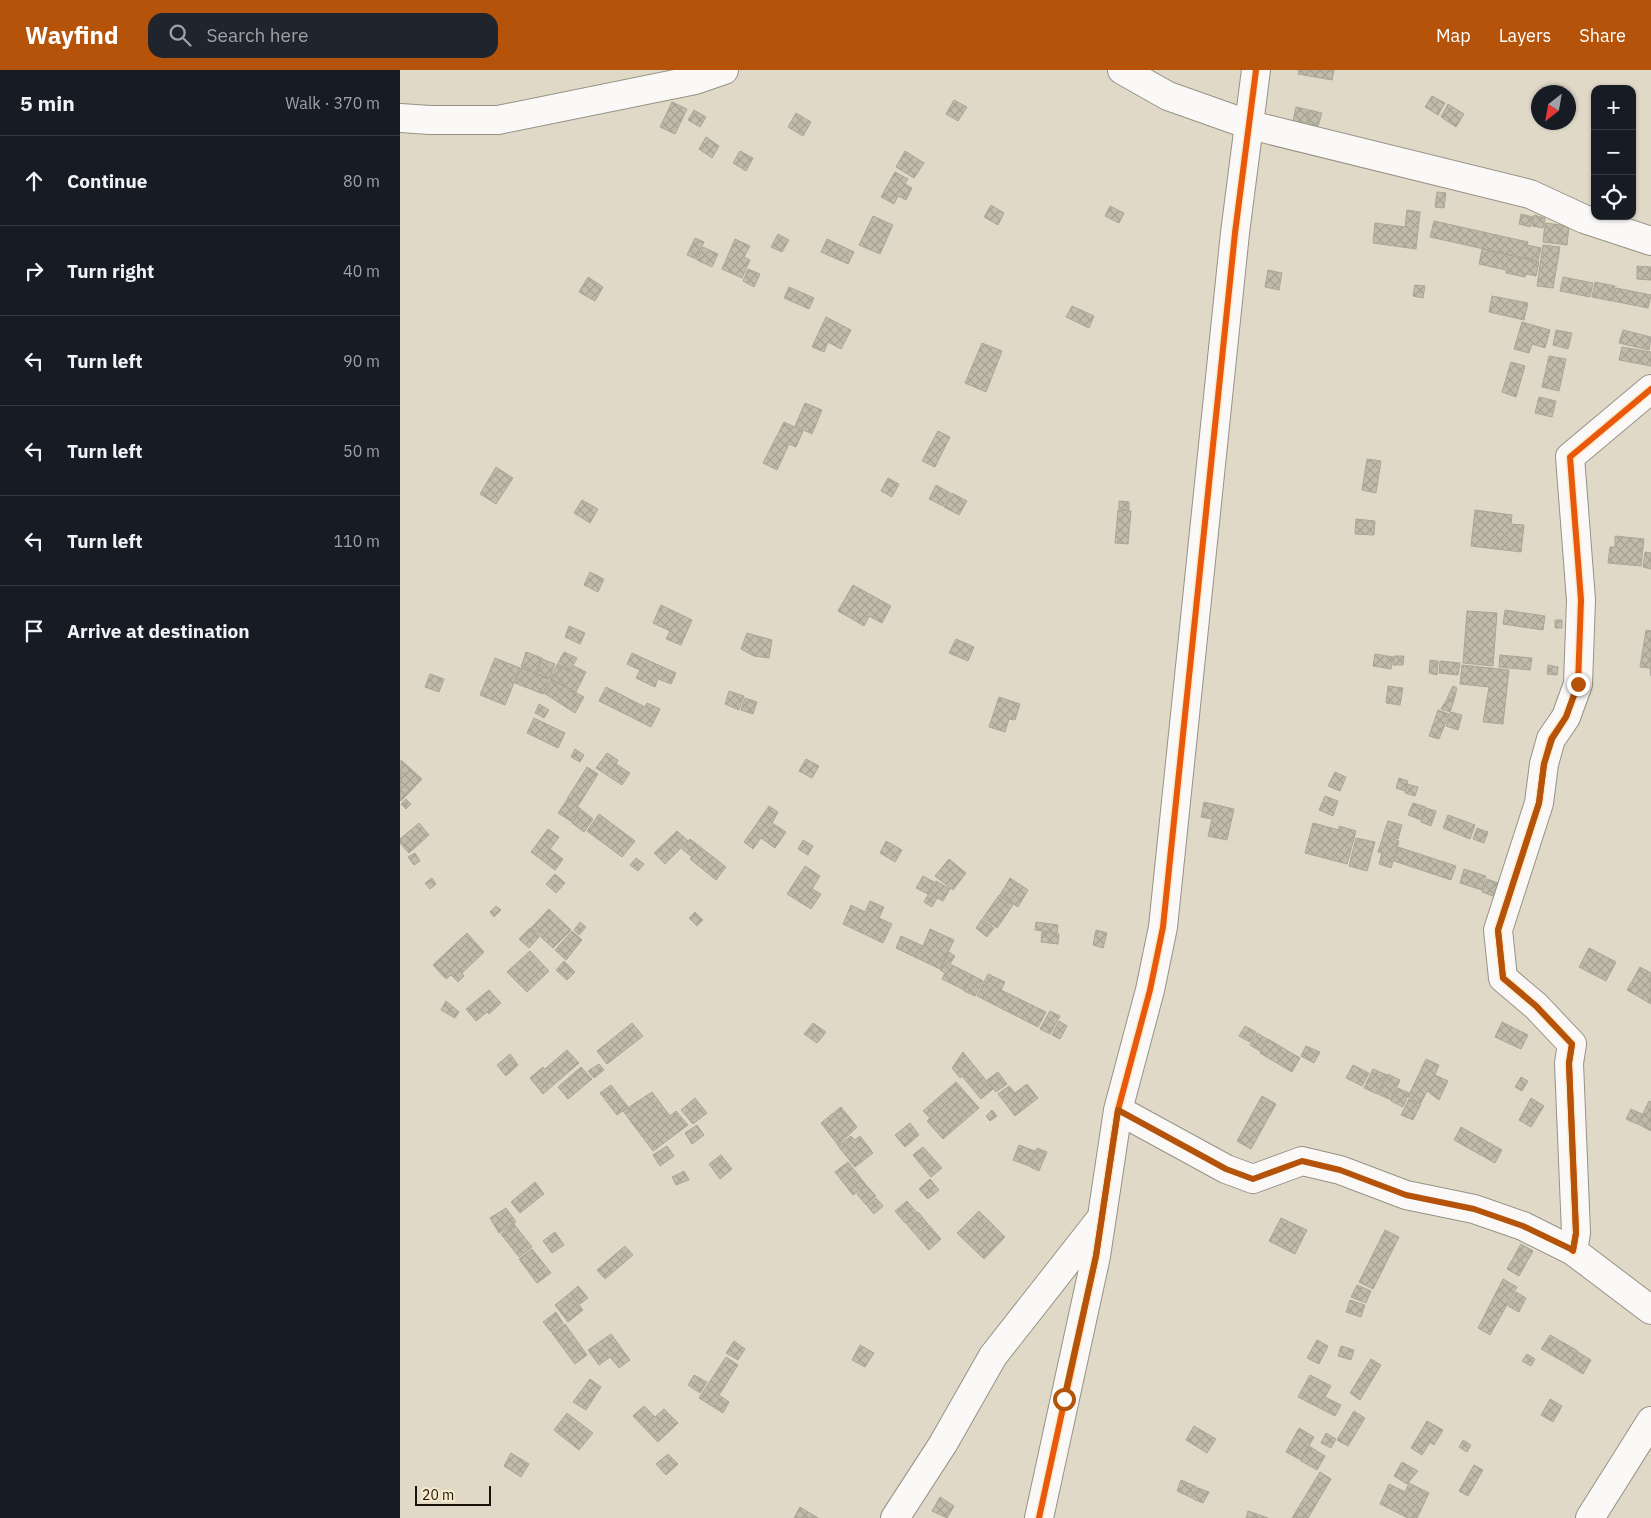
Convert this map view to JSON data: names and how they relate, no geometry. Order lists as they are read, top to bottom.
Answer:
{
  "scale_bar": "20 m",
  "north": "bottom left",
  "page": {
    "header": "Wayfind",
    "search": "Search here",
    "nav": ["Map", "Layers", "Share"],
    "heading": ["5 min", "Walk · 370 m"],
    "map_buttons": ["+", "−"],
    "list": [
      ["Continue", "80 m"],
      ["Turn right", "40 m"],
      ["Turn left", "90 m"],
      ["Turn left", "50 m"],
      ["Turn left", "110 m"],
      "Arrive at destination"
    ],
    "scale": "20 m"
  }
}
